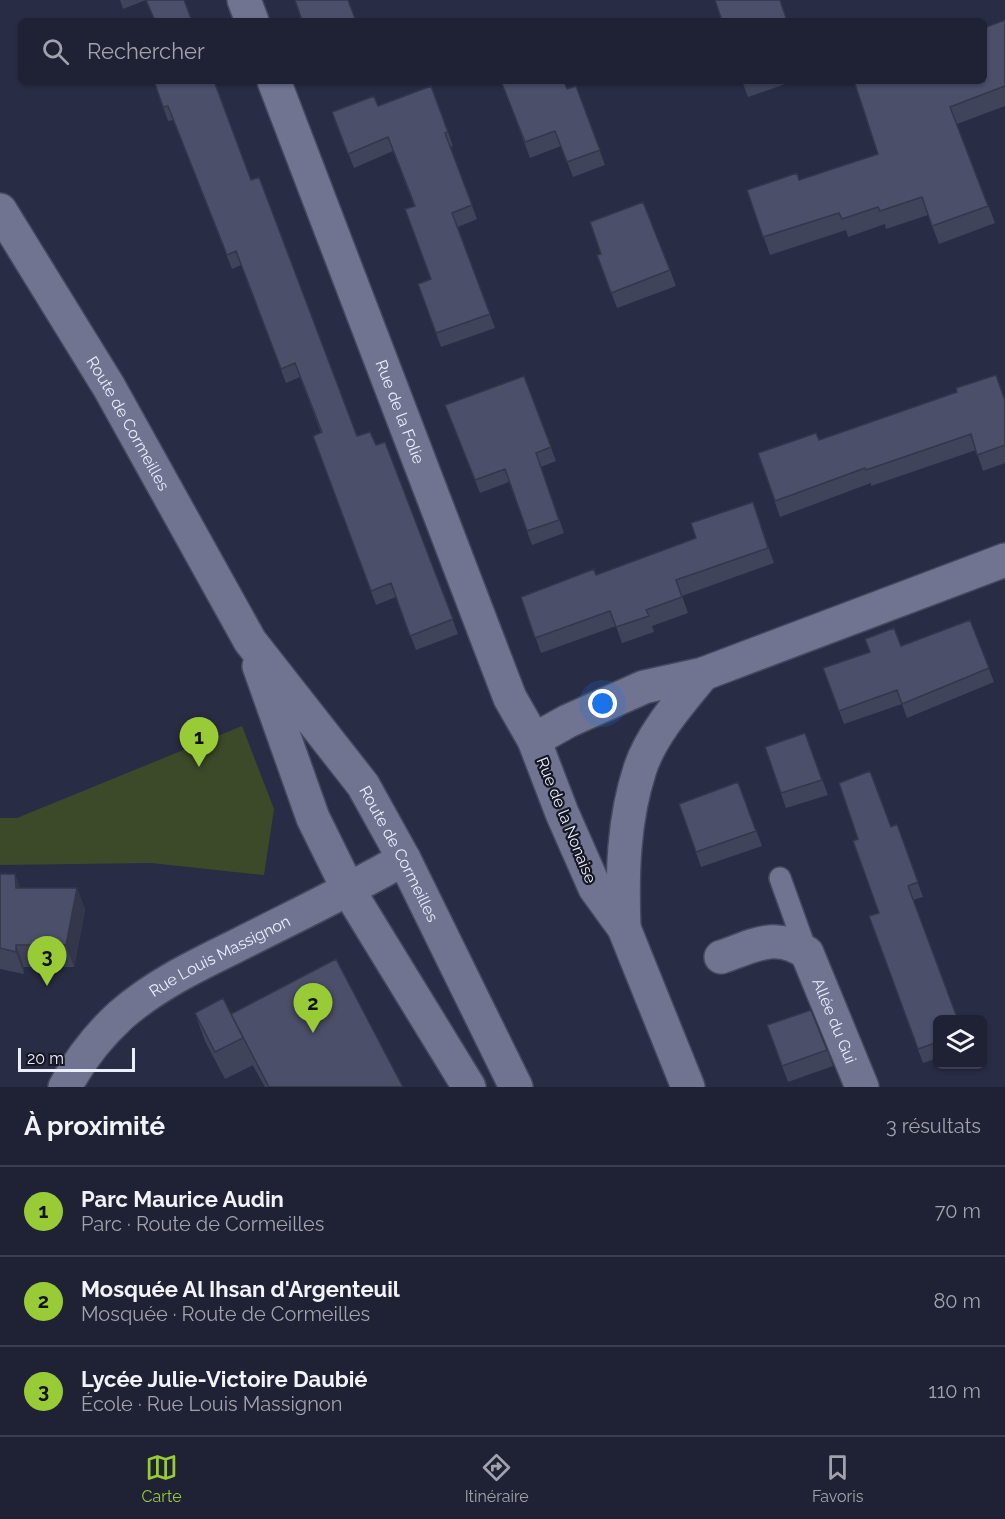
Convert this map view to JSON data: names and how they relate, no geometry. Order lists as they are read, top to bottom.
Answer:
{
  "streets": {
    "main road": [
      "Rue de la Folie",
      "Route de Cormeilles",
      "Rue de la Nonaise",
      "Rue Louis Massignon",
      "Allée du Gui"
    ]
  },
  "crossings": [
    ["Rue de la Folie", "Rue de la Nonaise"],
    ["Route de Cormeilles", "Rue Louis Massignon"]
  ],
  "scale_bar": "20 m",
  "page": {
    "search": "Rechercher",
    "pins": ["1", "3", "2"],
    "scale": "20 m",
    "heading": ["À proximité", "3 résultats"],
    "list": [
      {
        "mark": "1",
        "name": "Parc Maurice Audin",
        "note": "Parc · Route de Cormeilles",
        "value": "70 m"
      },
      {
        "mark": "2",
        "name": "Mosquée Al Ihsan d'Argenteuil",
        "note": "Mosquée · Route de Cormeilles",
        "value": "80 m"
      },
      {
        "mark": "3",
        "name": "Lycée Julie-Victoire Daubié",
        "note": "École · Rue Louis Massignon",
        "value": "110 m"
      }
    ],
    "nav": ["Carte", "Itinéraire", "Favoris"]
  }
}
